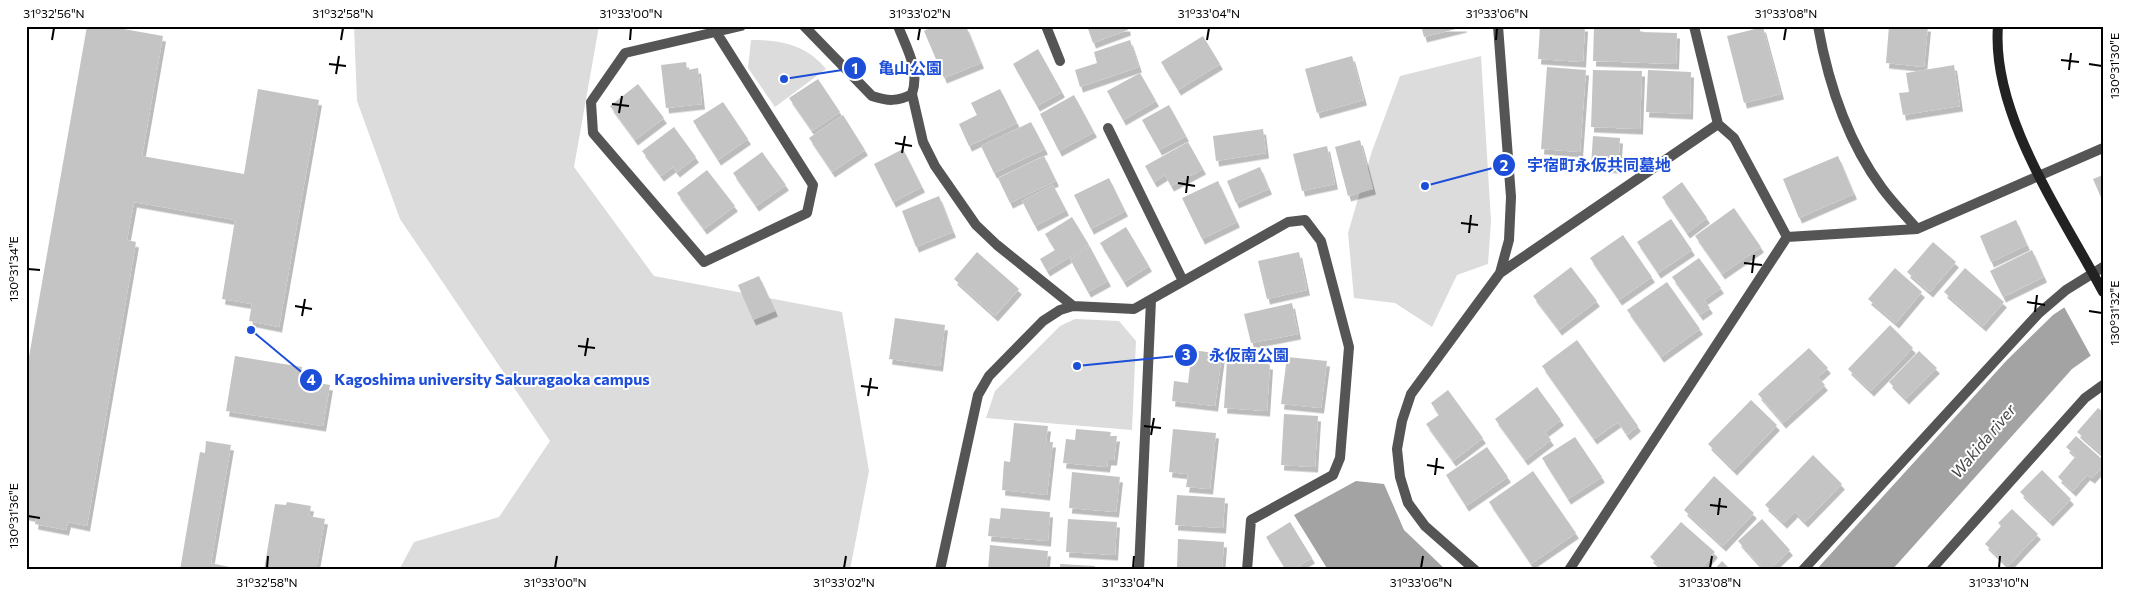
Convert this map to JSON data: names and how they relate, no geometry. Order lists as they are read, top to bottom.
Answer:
{
  "water": ["Wakida river"],
  "places": [
    "亀山公園",
    "宇宿町永仮共同墓地",
    "Kagoshima university Sakuragaoka campus",
    "永仮南公園"
  ],
  "coordinates": [
    "31°32'56\"N",
    "31°32'58\"N",
    "31°33'00\"N",
    "31°33'02\"N",
    "31°33'04\"N",
    "31°33'06\"N",
    "31°33'08\"N",
    "130°31'30\"E",
    "130°31'34\"E",
    "130°31'32\"E",
    "130°31'36\"E",
    "31°33'10\"N"
  ]
}
